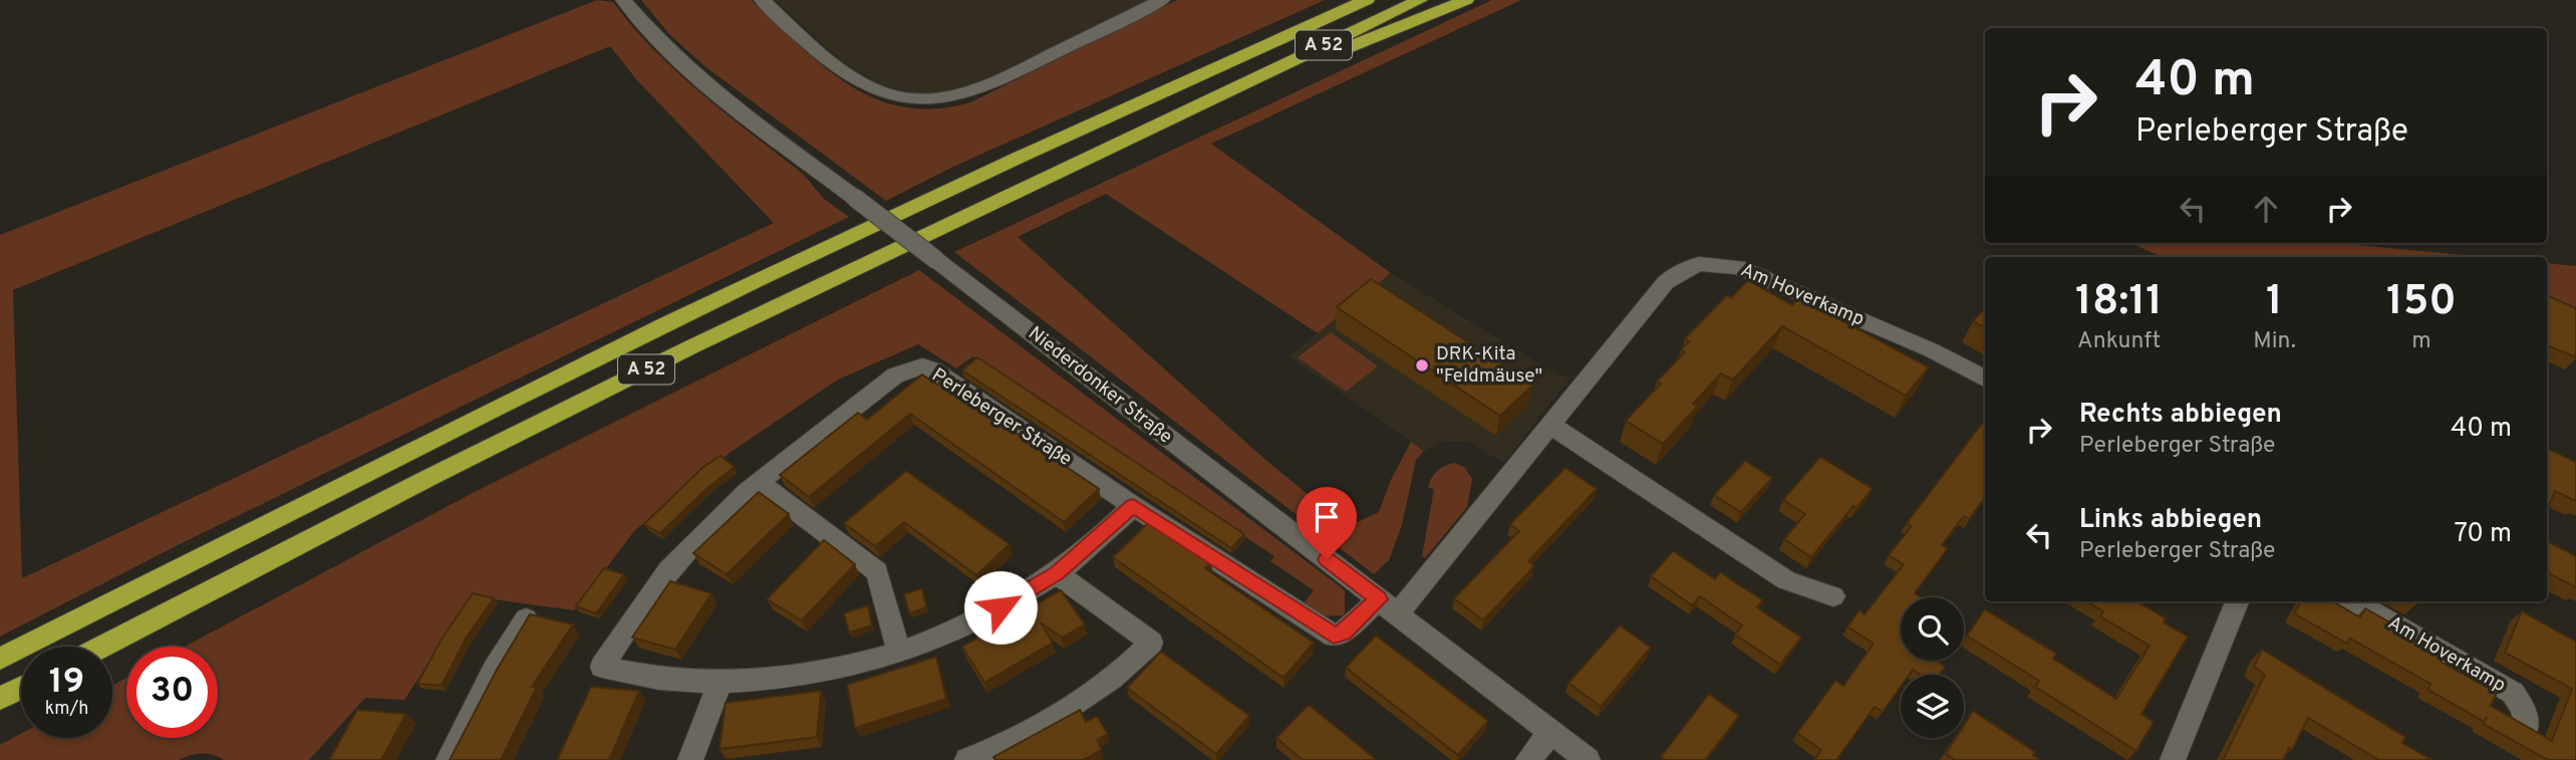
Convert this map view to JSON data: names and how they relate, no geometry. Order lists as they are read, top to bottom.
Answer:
{
  "streets": {
    "highway": ["A 52"],
    "street": ["Am Hoverkamp", "Niederdonker Straße", "Perleberger Straße"]
  },
  "crossings": [
    ["Am Hoverkamp", "Niederdonker Straße"],
    ["Am Hoverkamp", "Perleberger Straße"],
    ["Niederdonker Straße", "Perleberger Straße"]
  ],
  "places": ["DRK-Kita \"Feldmäuse\""],
  "page": {
    "turn": ["40 m", "Perleberger Straße"],
    "eta": [
      "18:11",
      "Ankunft",
      "1",
      "Min.",
      "150",
      "m"
    ],
    "list": [
      {
        "name": "Rechts abbiegen",
        "note": "Perleberger Straße",
        "value": "40 m"
      },
      {
        "name": "Links abbiegen",
        "note": "Perleberger Straße",
        "value": "70 m"
      }
    ],
    "speed": "19 km/h",
    "limit": "30"
  }
}
